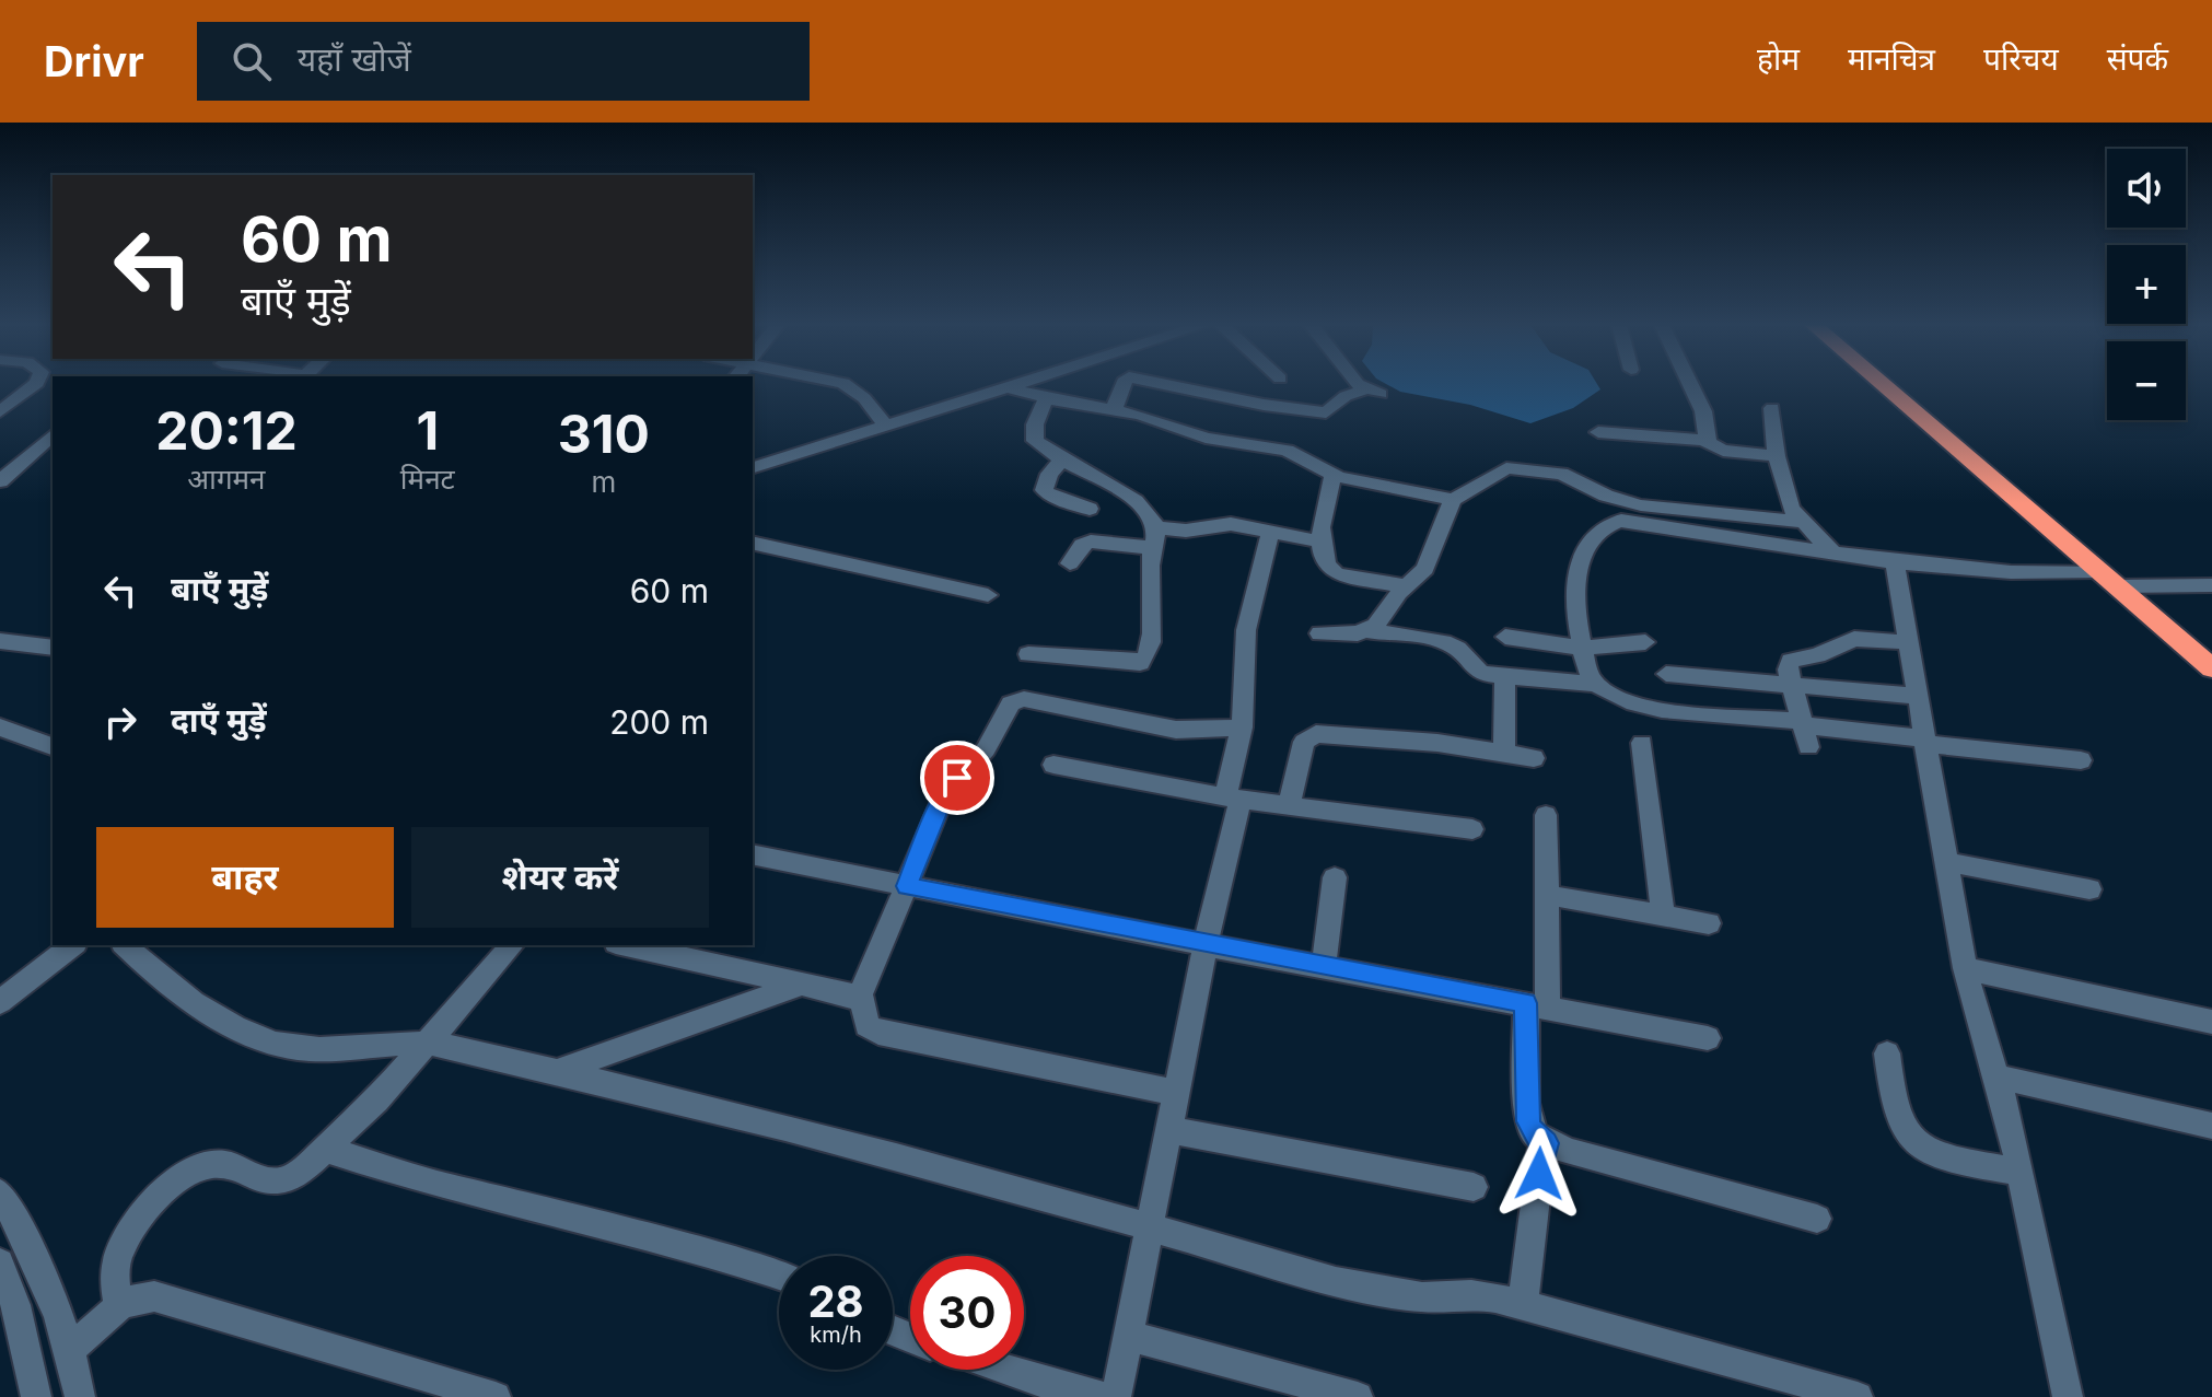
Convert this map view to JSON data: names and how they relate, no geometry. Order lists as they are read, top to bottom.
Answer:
{
  "page": {
    "header": "Drivr",
    "search": "यहाँ खोजें",
    "nav": [
      "होम",
      "मानचित्र",
      "परिचय",
      "संपर्क"
    ],
    "map_buttons": ["+", "−"],
    "turn": ["60 m", "बाएँ मुड़ें"],
    "eta": [
      "20:12",
      "आगमन",
      "1",
      "मिनट",
      "310",
      "m"
    ],
    "list": [
      {
        "name": "बाएँ मुड़ें",
        "value": "60 m"
      },
      {
        "name": "दाएँ मुड़ें",
        "value": "200 m"
      }
    ],
    "buttons": ["बाहर", "शेयर करें"],
    "speed": "28 km/h",
    "limit": "30"
  }
}
